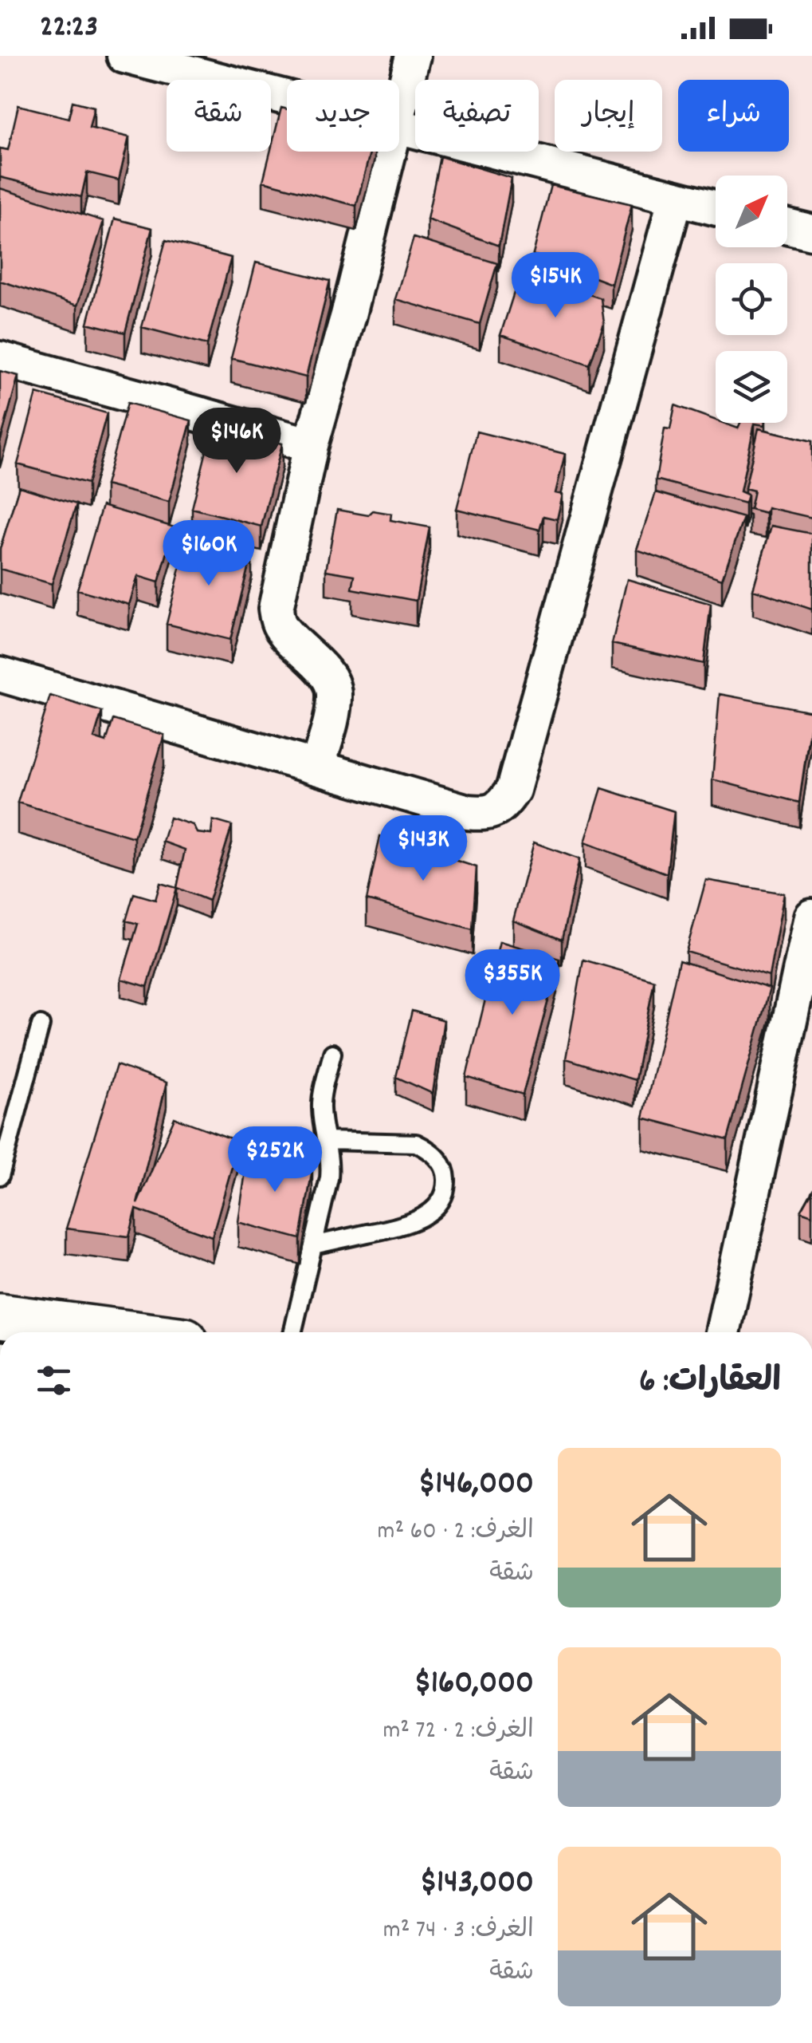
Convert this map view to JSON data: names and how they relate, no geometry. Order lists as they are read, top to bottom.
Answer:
{
  "north": "top right",
  "page": {
    "status": "22:23",
    "chip": [
      "شراء",
      "إيجار",
      "تصفية",
      "جديد",
      "شقة"
    ],
    "price": [
      "$154K",
      "$146K",
      "$160K",
      "$143K",
      "$355K",
      "$252K"
    ],
    "heading": "العقارات: 6",
    "list": [
      {
        "name": "$146,000",
        "note": "الغرف: 2 · 60 m² · شقة"
      },
      {
        "name": "$160,000",
        "note": "الغرف: 2 · 72 m² · شقة"
      },
      {
        "name": "$143,000",
        "note": "الغرف: 3 · 74 m² · شقة"
      }
    ]
  }
}
